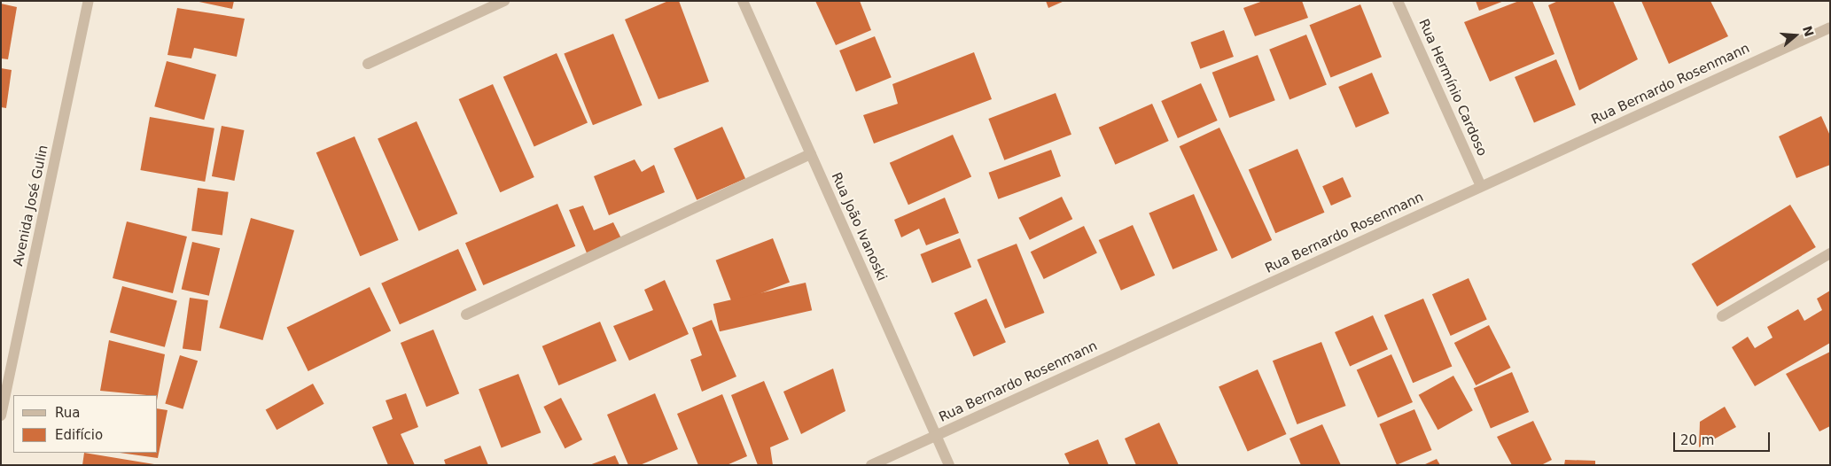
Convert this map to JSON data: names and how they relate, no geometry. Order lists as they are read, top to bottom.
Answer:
{
  "streets": {
    "street": [
      "Rua Bernardo Rosenmann",
      "Rua Hermínio Cardoso",
      "Avenida José Gulin",
      "Rua João Ivanoski"
    ]
  },
  "crossings": [
    ["Rua Bernardo Rosenmann", "Rua Hermínio Cardoso"],
    ["Rua Bernardo Rosenmann", "Rua João Ivanoski"]
  ],
  "legend": ["Rua", "Edifício"],
  "scale_bar": "20 m",
  "north": "right"
}
